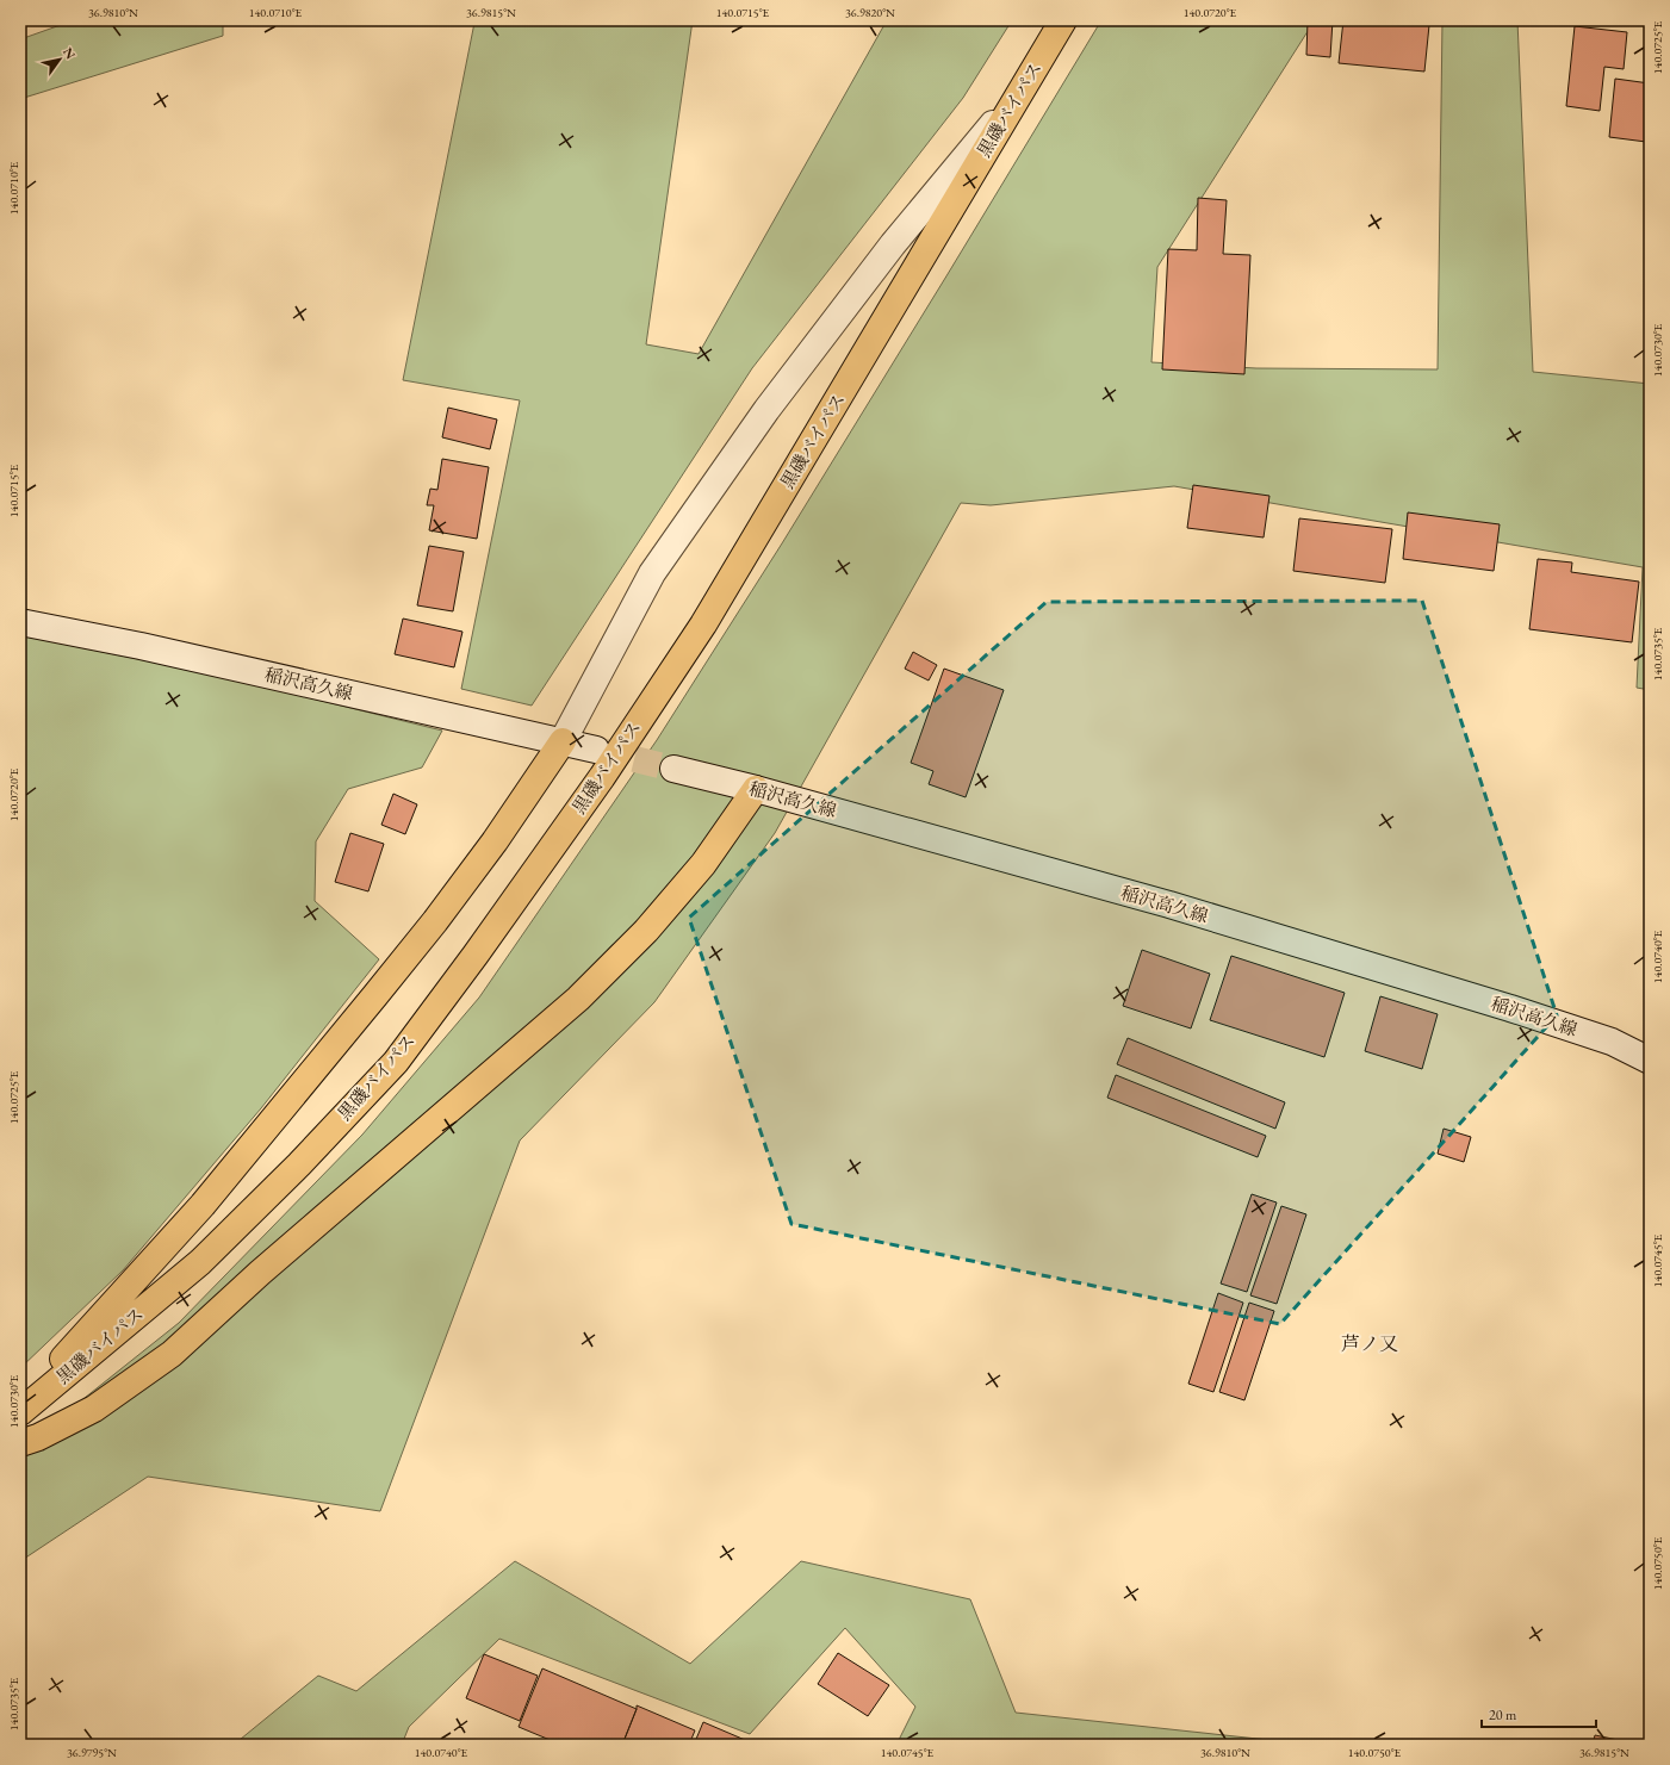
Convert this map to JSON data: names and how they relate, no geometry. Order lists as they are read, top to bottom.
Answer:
{
  "streets": {
    "highway": ["黒磯バイパス"],
    "main road": ["稲沢高久線"]
  },
  "districts": ["芦ノ又"],
  "scale_bar": "20 m",
  "north": "top right",
  "coordinates": [
    "36.9810°N",
    "140.0710°E",
    "36.9815°N",
    "140.0715°E",
    "36.9820°N",
    "140.0720°E",
    "140.0725°E",
    "140.0730°E",
    "140.0735°E",
    "140.0740°E",
    "140.0745°E",
    "140.0750°E",
    "36.9795°N"
  ]
}
